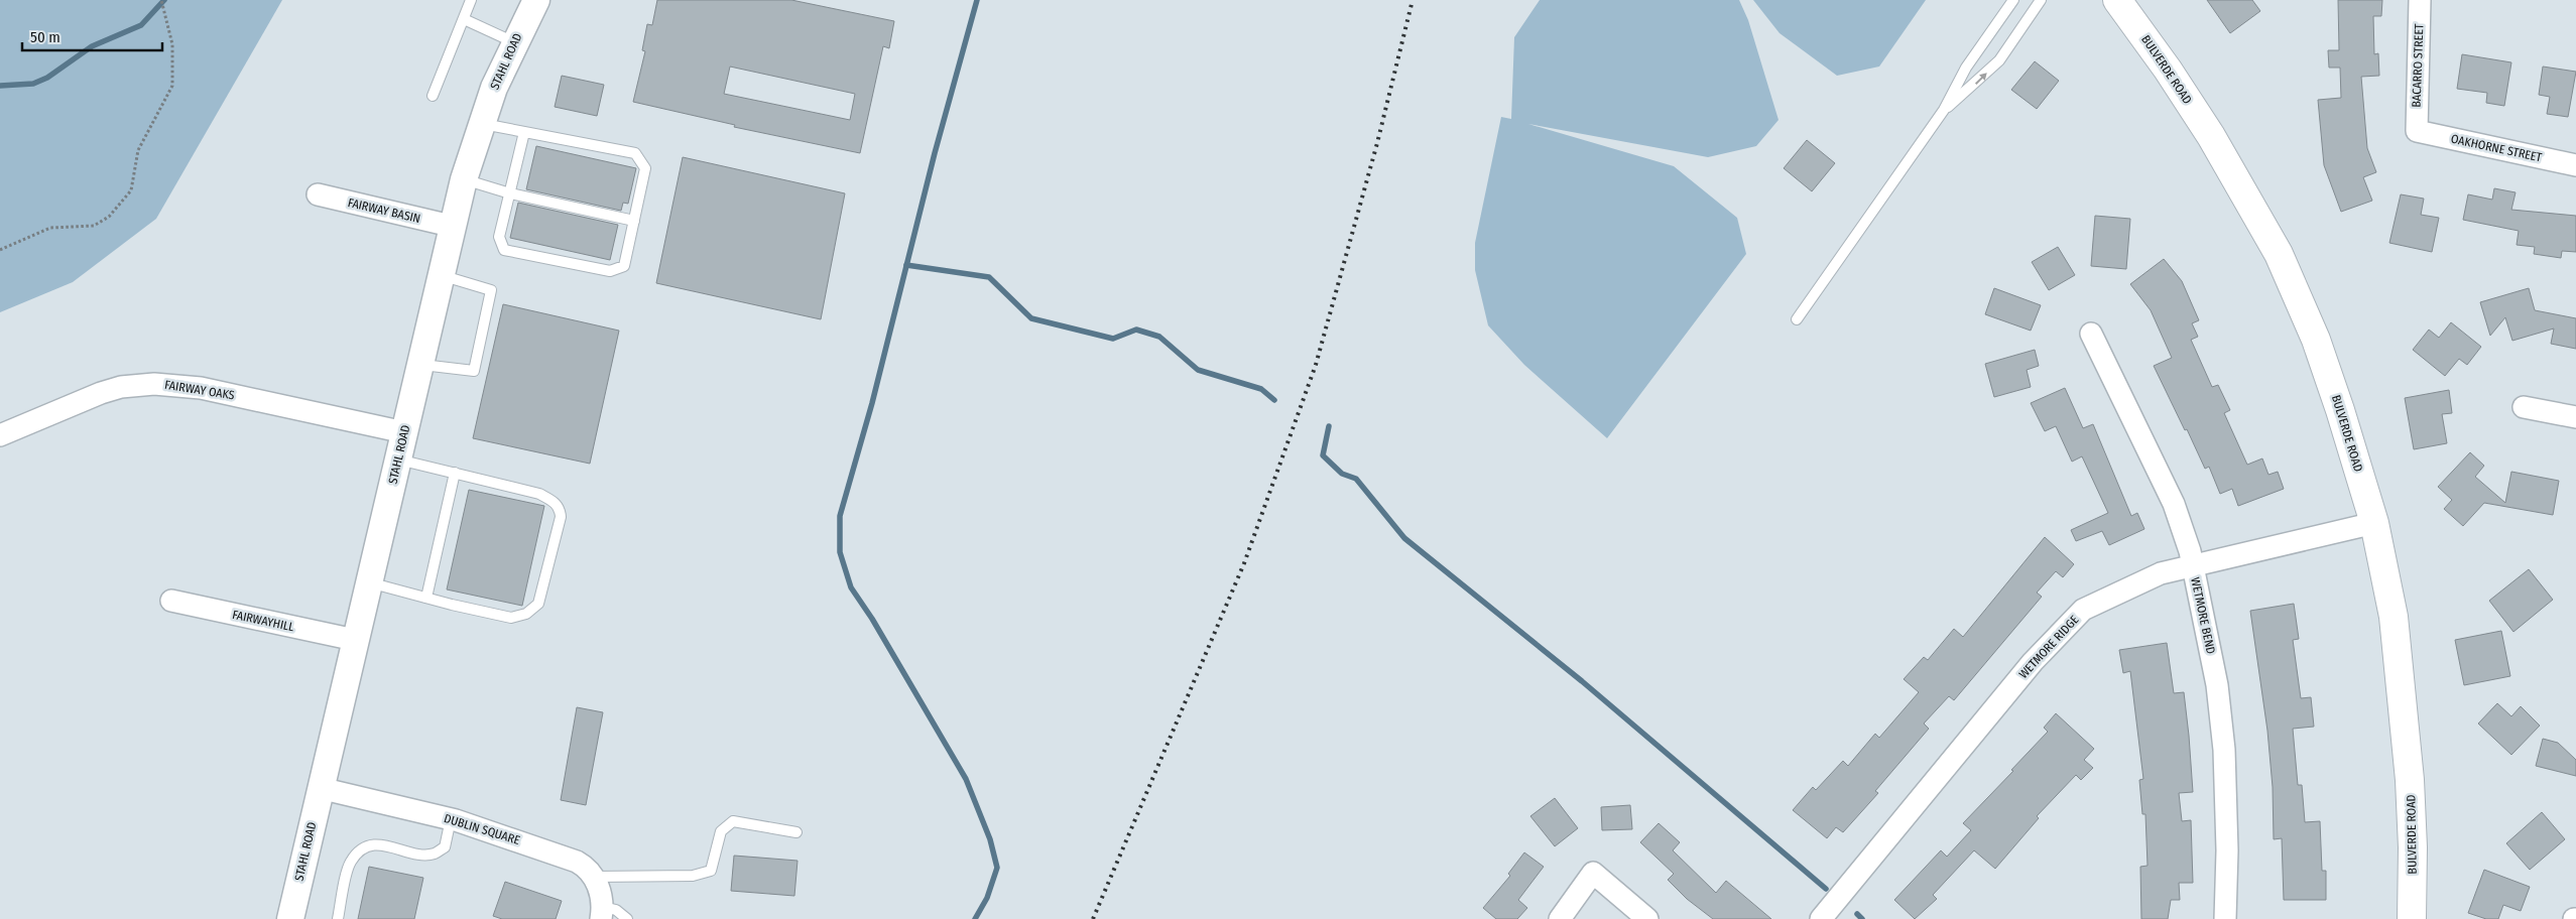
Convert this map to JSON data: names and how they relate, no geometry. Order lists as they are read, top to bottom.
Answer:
{
  "streets": {
    "main road": ["BULVERDE ROAD"],
    "street": [
      "STAHL ROAD",
      "BACARRO STREET",
      "OAKHORNE STREET",
      "FAIRWAY BASIN",
      "FAIRWAY OAKS",
      "WETMORE BEND",
      "FAIRWAYHILL",
      "WETMORE RIDGE",
      "DUBLIN SQUARE"
    ]
  },
  "crossings": [
    ["STAHL ROAD", "FAIRWAY BASIN"],
    ["STAHL ROAD", "FAIRWAY OAKS"],
    ["STAHL ROAD", "FAIRWAYHILL"],
    ["STAHL ROAD", "DUBLIN SQUARE"],
    ["BACARRO STREET", "OAKHORNE STREET"],
    ["BULVERDE ROAD", "WETMORE RIDGE"],
    ["WETMORE BEND", "WETMORE RIDGE"]
  ],
  "scale_bar": "50 m"
}
